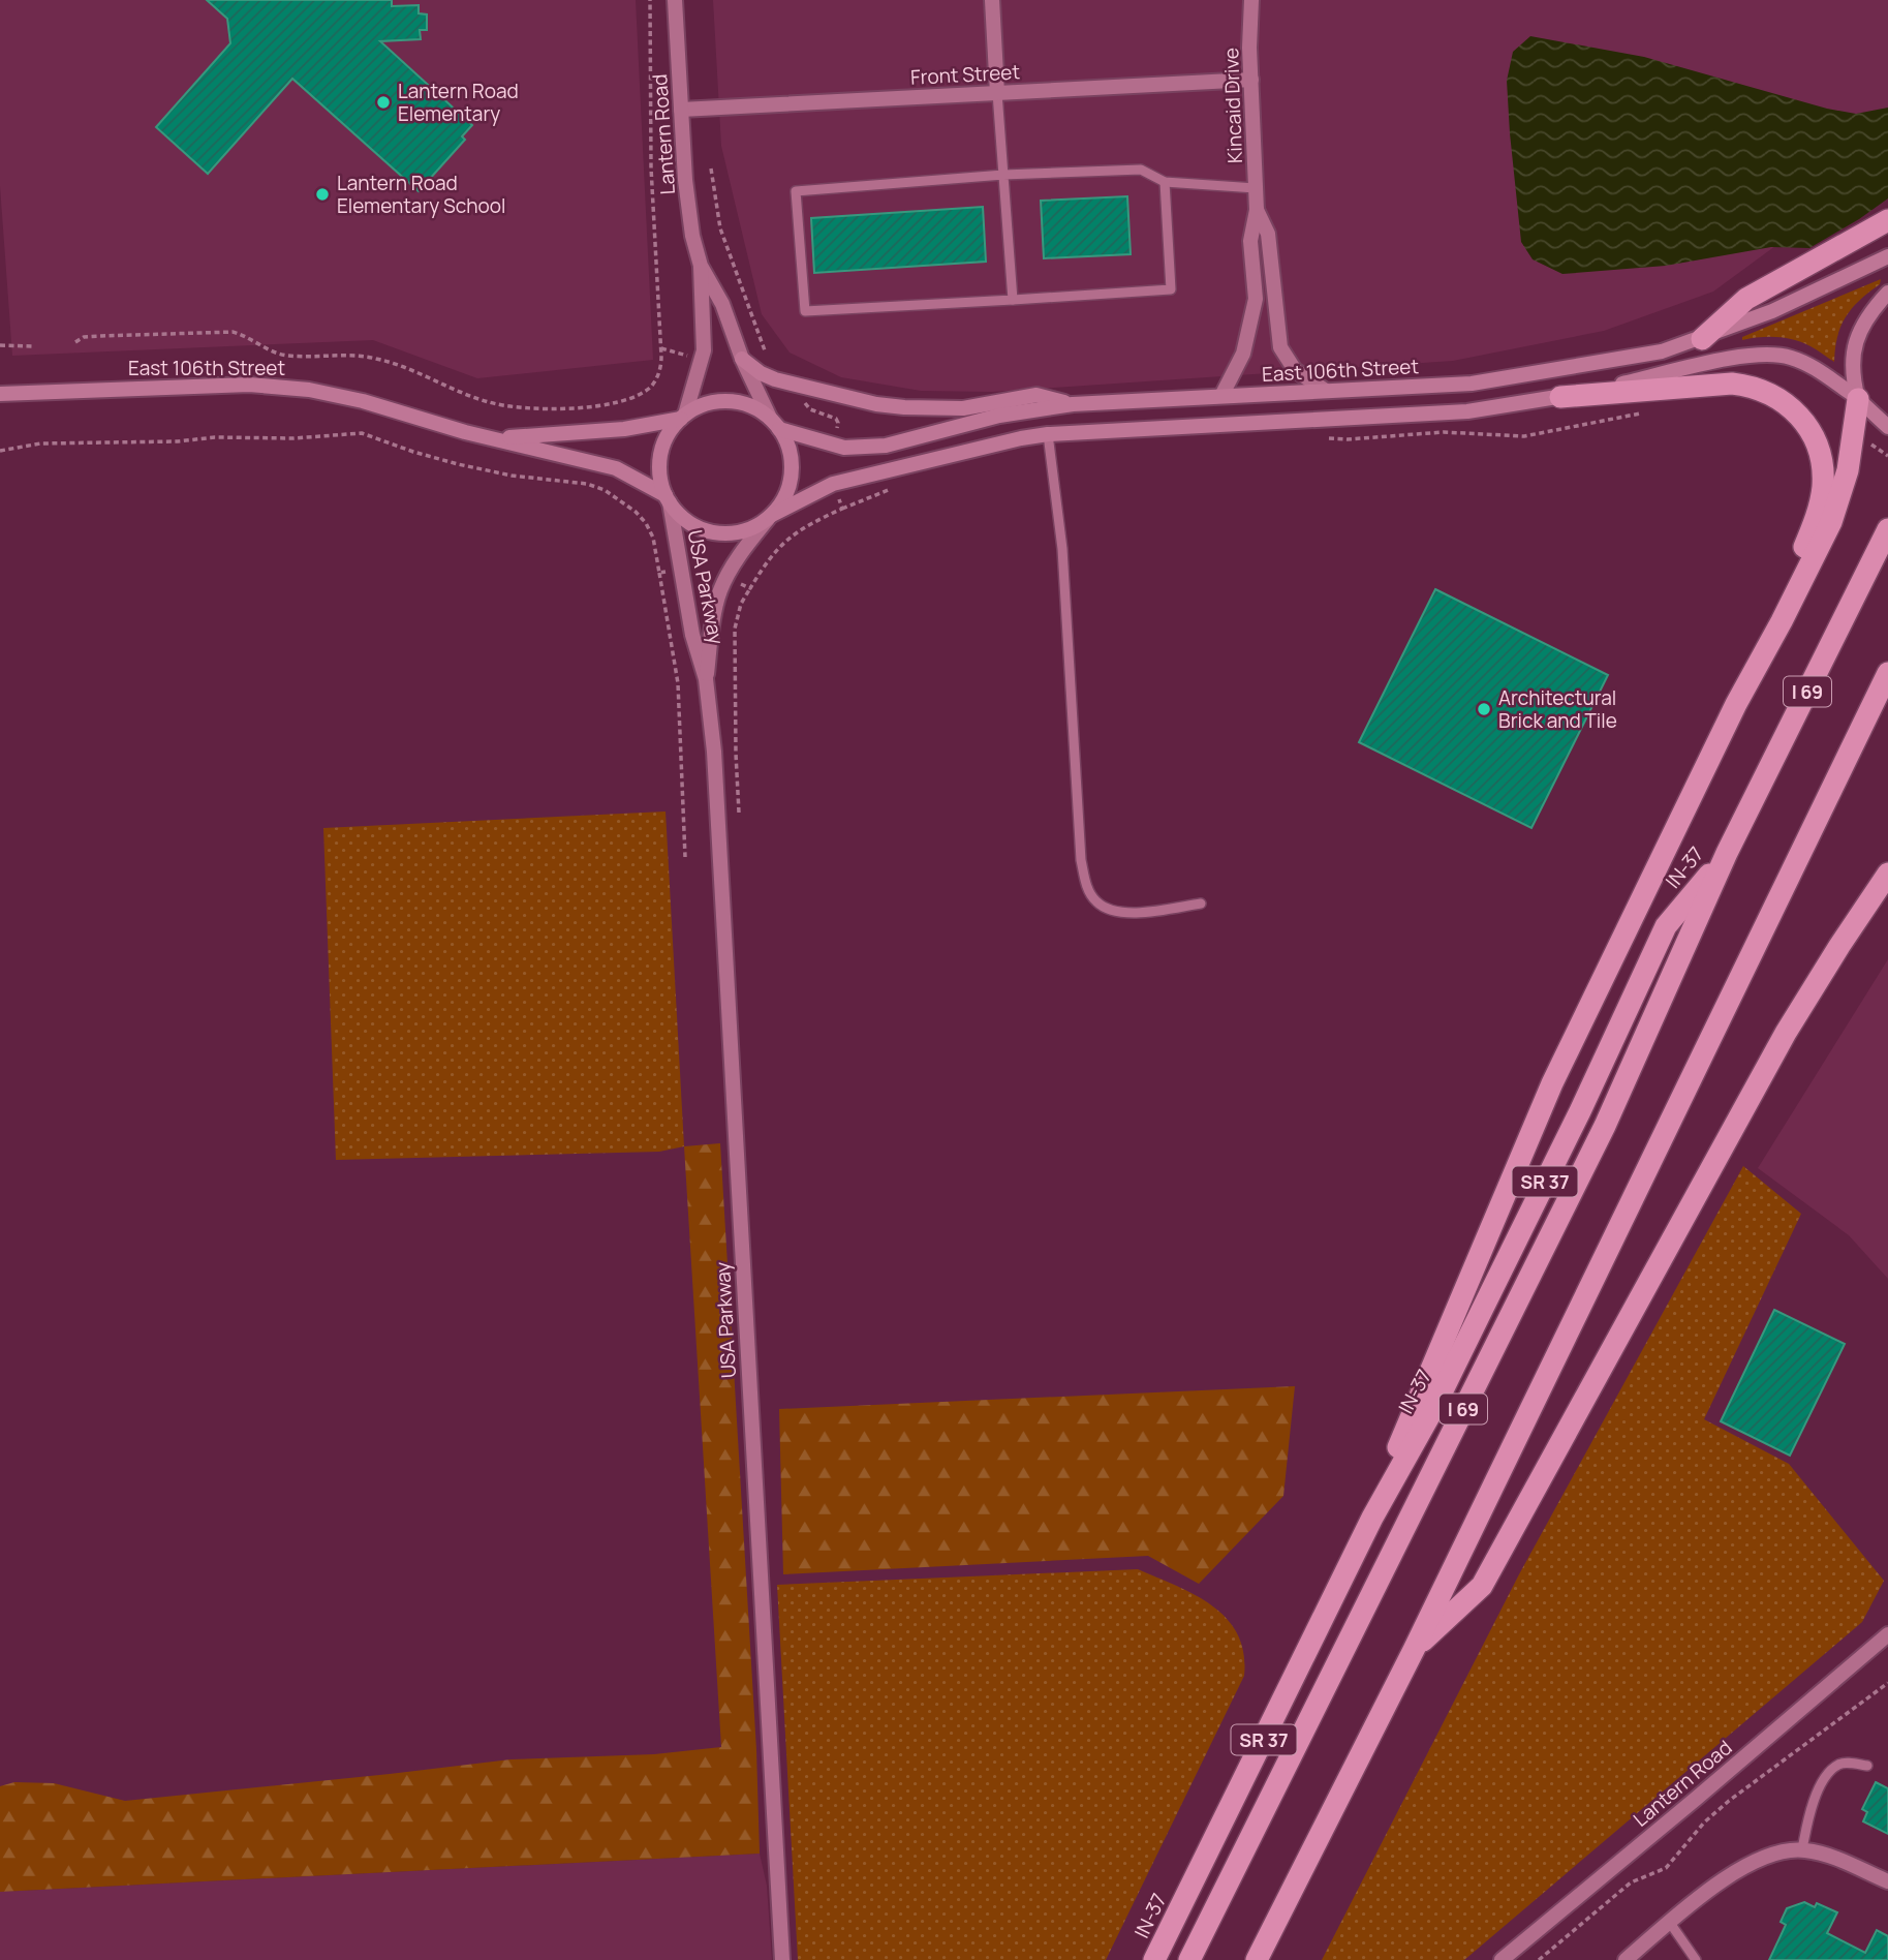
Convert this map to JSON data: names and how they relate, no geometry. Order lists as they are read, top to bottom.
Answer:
{
  "streets": {
    "highway": ["I 69", "IN-37", "SR 37"],
    "main road": ["East 106th Street"],
    "street": [
      "Front Street",
      "Kincaid Drive",
      "Lantern Road",
      "USA Parkway"
    ]
  },
  "crossings": [
    ["Front Street", "Kincaid Drive"],
    ["Front Street", "Lantern Road"],
    ["Kincaid Drive", "East 106th Street"],
    ["Lantern Road", "East 106th Street"],
    ["Lantern Road", "USA Parkway"],
    ["East 106th Street", "USA Parkway"],
    ["I 69", "IN-37"]
  ],
  "places": ["Lantern Road Elementary", "Lantern Road Elementary School", "Architectural Brick and Tile"]
}
